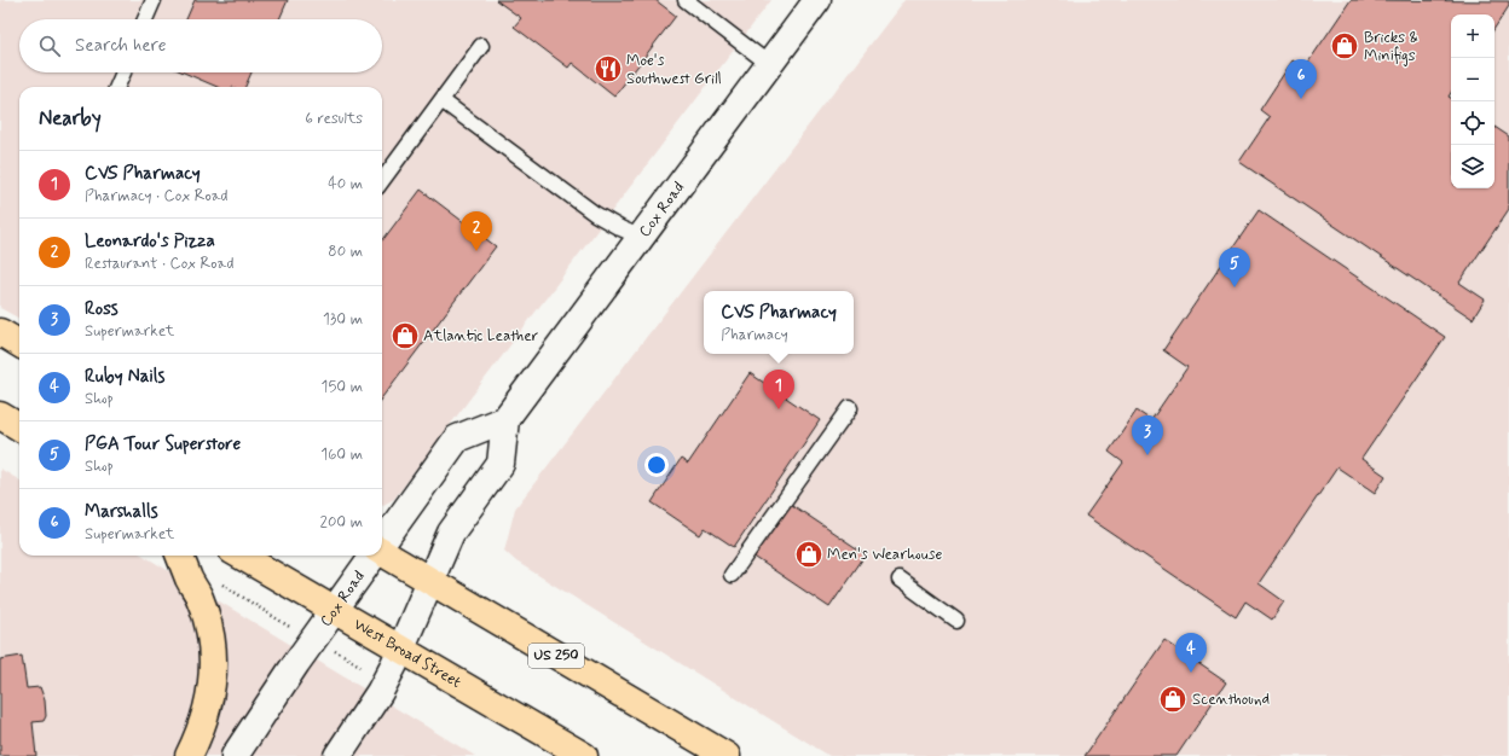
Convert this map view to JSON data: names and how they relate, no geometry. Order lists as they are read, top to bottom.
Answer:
{
  "streets": {
    "main road": ["Cox Road", "West Broad Street", "US 250"]
  },
  "crossings": [
    ["Cox Road", "West Broad Street"]
  ],
  "places": {
    "shop": [
      "Bricks & Minifigs",
      "Atlantic Leather",
      "Men's Wearhouse",
      "Scenthound"
    ],
    "restaurant": ["Moe's Southwest Grill"]
  },
  "page": {
    "map_buttons": ["+", "−"],
    "search": "Search here",
    "pins": [
      "6",
      "2",
      "5",
      "1",
      "3",
      "4"
    ],
    "heading": ["Nearby", "6 results"],
    "list": [
      {
        "mark": "1",
        "name": "CVS Pharmacy",
        "note": "Pharmacy · Cox Road",
        "value": "40 m"
      },
      {
        "mark": "2",
        "name": "Leonardo's Pizza",
        "note": "Restaurant · Cox Road",
        "value": "80 m"
      },
      {
        "mark": "3",
        "name": "Ross",
        "note": "Supermarket",
        "value": "130 m"
      },
      {
        "mark": "4",
        "name": "Ruby Nails",
        "note": "Shop",
        "value": "150 m"
      },
      {
        "mark": "5",
        "name": "PGA Tour Superstore",
        "note": "Shop",
        "value": "160 m"
      },
      {
        "mark": "6",
        "name": "Marshalls",
        "note": "Supermarket",
        "value": "200 m"
      }
    ],
    "popup": ["CVS Pharmacy", "Pharmacy"]
  }
}
